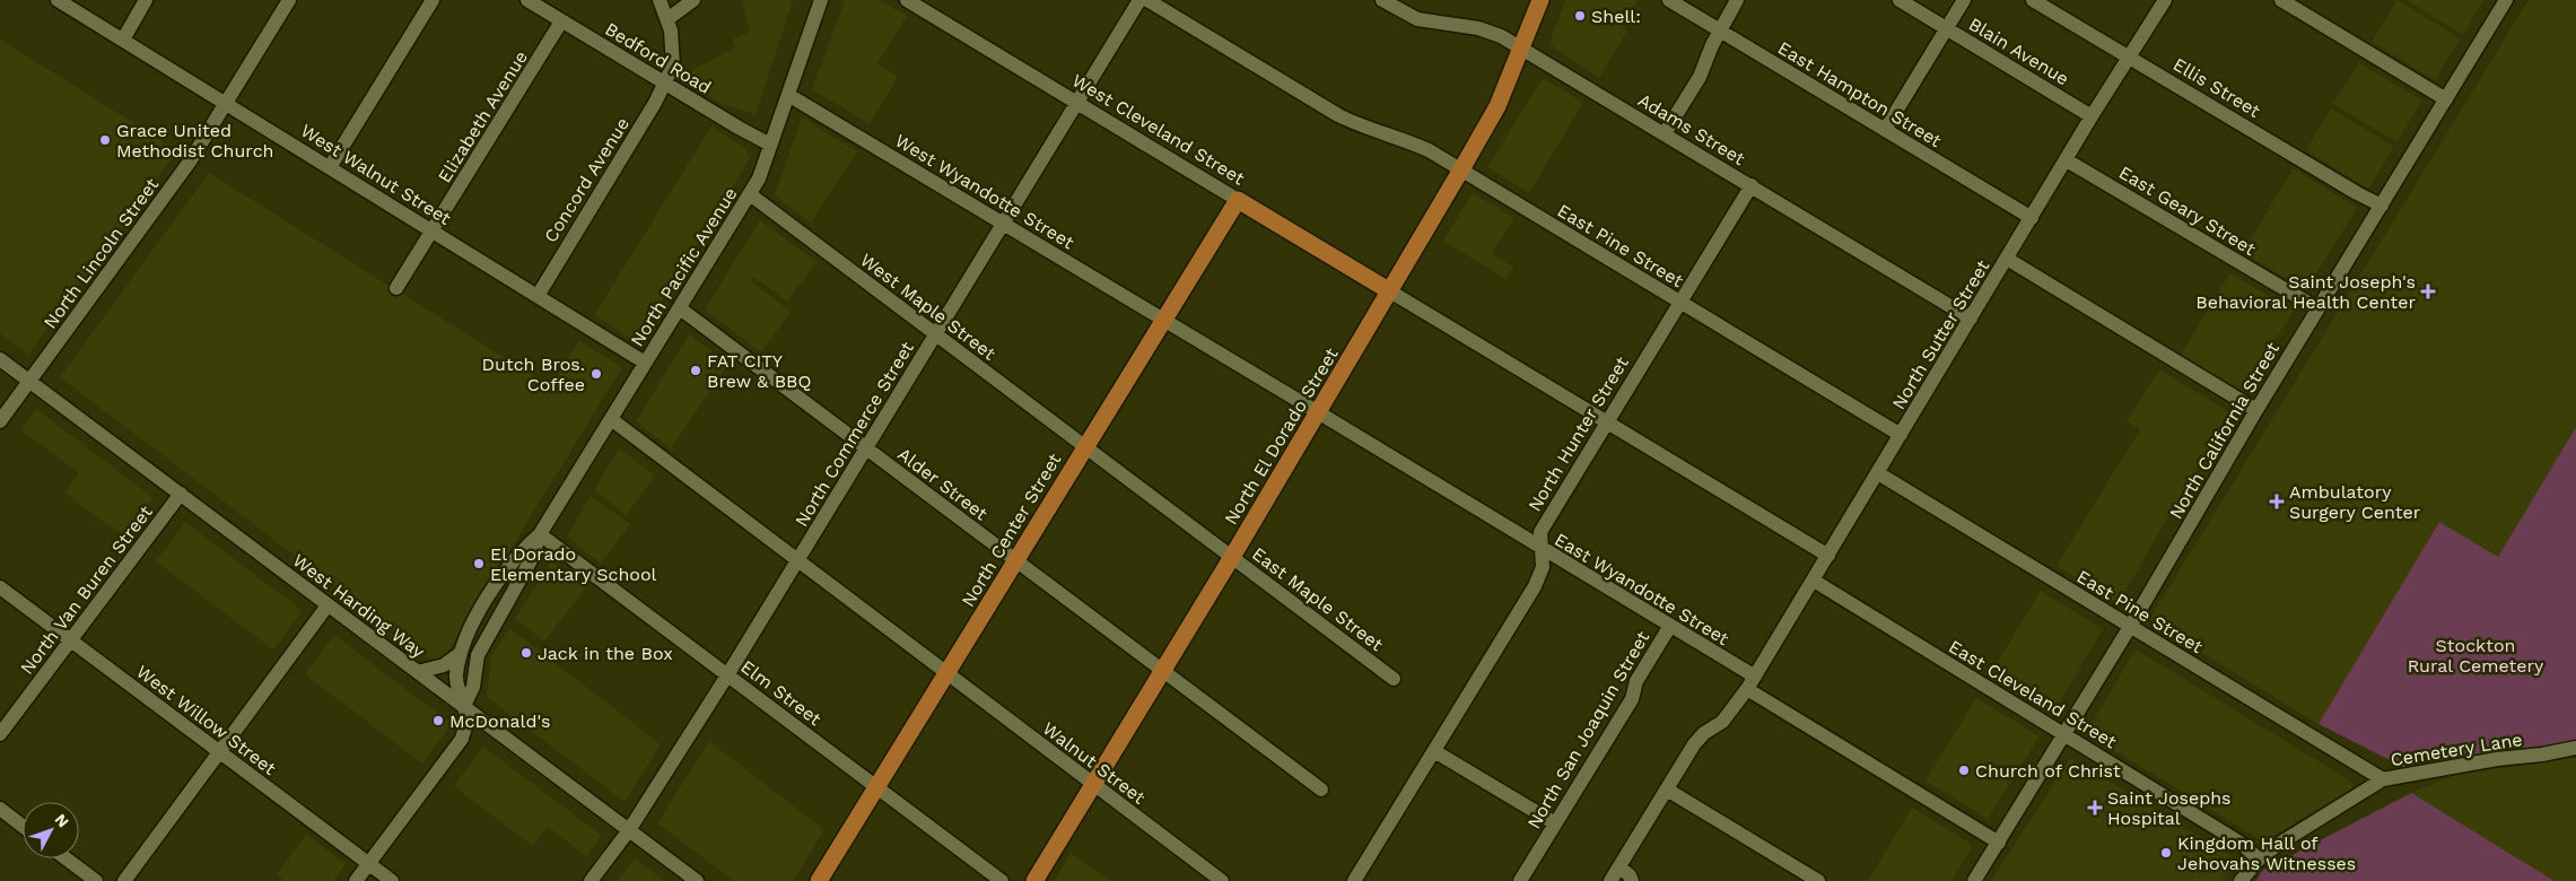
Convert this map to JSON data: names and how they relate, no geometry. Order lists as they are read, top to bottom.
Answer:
{
  "streets": {
    "main road": ["West Cleveland Street", "North El Dorado Street", "North Center Street"],
    "street": [
      "Blain Avenue",
      "Bedford Road",
      "Ellis Street",
      "East Hampton Street",
      "Elizabeth Avenue",
      "Adams Street",
      "West Walnut Street",
      "Concord Avenue",
      "West Wyandotte Street",
      "East Geary Street",
      "East Pine Street",
      "North Lincoln Street",
      "North Pacific Avenue",
      "West Maple Street",
      "North Sutter Street",
      "North California Street",
      "North Commerce Street",
      "North Hunter Street",
      "Alder Street",
      "East Wyandotte Street",
      "North Van Buren Street",
      "East Maple Street",
      "West Harding Way",
      "Elm Street",
      "East Cleveland Street",
      "West Willow Street",
      "North San Joaquin Street",
      "Cemetery Lane",
      "Walnut Street"
    ]
  },
  "crossings": [
    ["Blain Avenue", "North Sutter Street"],
    ["Bedford Road", "Elizabeth Avenue"],
    ["Bedford Road", "Concord Avenue"],
    ["Bedford Road", "North Pacific Avenue"],
    ["Ellis Street", "North Sutter Street"],
    ["Ellis Street", "North California Street"],
    ["East Hampton Street", "North Sutter Street"],
    ["Elizabeth Avenue", "West Walnut Street"],
    ["West Cleveland Street", "North Commerce Street"],
    ["West Cleveland Street", "North El Dorado Street"],
    ["West Cleveland Street", "North Center Street"],
    ["Adams Street", "North Sutter Street"],
    ["Adams Street", "North Hunter Street"],
    ["Adams Street", "North El Dorado Street"],
    ["West Walnut Street", "Concord Avenue"],
    ["West Walnut Street", "North Lincoln Street"],
    ["West Walnut Street", "North Pacific Avenue"],
    ["West Wyandotte Street", "North Pacific Avenue"],
    ["West Wyandotte Street", "North Commerce Street"],
    ["West Wyandotte Street", "North Center Street"],
    ["West Wyandotte Street", "East Wyandotte Street"],
    ["East Geary Street", "North Sutter Street"],
    ["East Geary Street", "North California Street"],
    ["East Pine Street", "North Sutter Street"],
    ["East Pine Street", "North California Street"],
    ["East Pine Street", "North Hunter Street"],
    ["East Pine Street", "North El Dorado Street"],
    ["East Pine Street", "Cemetery Lane"],
    ["North Lincoln Street", "West Harding Way"],
    ["North Pacific Avenue", "West Maple Street"],
    ["North Pacific Avenue", "Alder Street"],
    ["North Pacific Avenue", "West Harding Way"],
    ["North Pacific Avenue", "Elm Street"],
    ["West Maple Street", "North Commerce Street"],
    ["West Maple Street", "North Center Street"],
    ["West Maple Street", "East Maple Street"],
    ["North Sutter Street", "East Wyandotte Street"],
    ["North Sutter Street", "East Cleveland Street"],
    ["North California Street", "East Wyandotte Street"],
    ["North California Street", "East Cleveland Street"],
    ["North Commerce Street", "Alder Street"],
    ["North Commerce Street", "West Harding Way"],
    ["North Commerce Street", "Elm Street"],
    ["North Hunter Street", "East Wyandotte Street"],
    ["North El Dorado Street", "Alder Street"],
    ["North El Dorado Street", "East Wyandotte Street"],
    ["North El Dorado Street", "East Maple Street"],
    ["North El Dorado Street", "Walnut Street"],
    ["Alder Street", "North Center Street"],
    ["North Center Street", "East Wyandotte Street"],
    ["North Center Street", "East Maple Street"],
    ["North Center Street", "Elm Street"],
    ["North Center Street", "Walnut Street"],
    ["East Wyandotte Street", "North San Joaquin Street"],
    ["North Van Buren Street", "West Harding Way"],
    ["North Van Buren Street", "West Willow Street"],
    ["East Cleveland Street", "Cemetery Lane"]
  ],
  "parks": ["Stockton Rural Cemetery"],
  "places": {
    "other": [
      "Shell:",
      "Grace United Methodist Church",
      "FAT CITY Brew & BBQ",
      "Dutch Bros. Coffee",
      "El Dorado Elementary School",
      "Jack in the Box",
      "McDonald's",
      "Church of Christ",
      "Kingdom Hall of Jehovahs Witnesses"
    ],
    "health": ["Saint Joseph's Behavioral Health Center", "Ambulatory Surgery Center", "Saint Josephs Hospital"]
  },
  "north": "top right"
}
